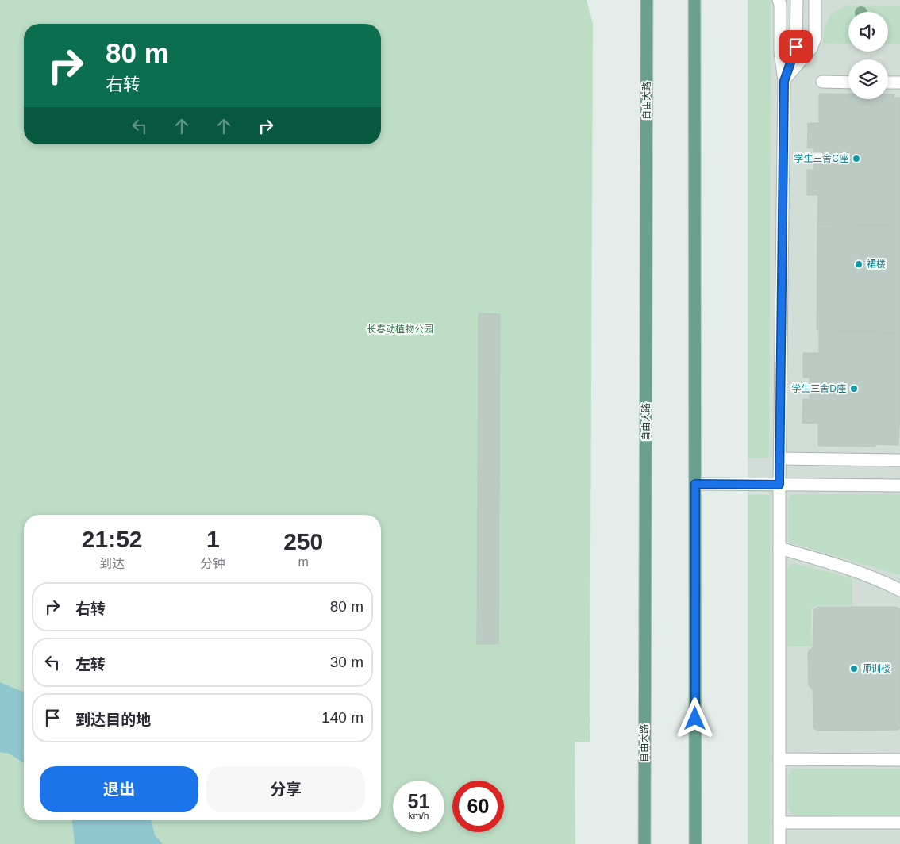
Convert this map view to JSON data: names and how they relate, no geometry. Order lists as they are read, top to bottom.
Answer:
{
  "streets": {
    "main road": ["自由大路"]
  },
  "parks": ["长春动植物公园"],
  "places": [
    "学生三舍C座",
    "裙楼",
    "学生三舍D座",
    "师训楼"
  ],
  "page": {
    "turn": ["80 m", "右转"],
    "eta": [
      "21:52",
      "到达",
      "1",
      "分钟",
      "250",
      "m"
    ],
    "list": [
      {
        "name": "右转",
        "value": "80 m"
      },
      {
        "name": "左转",
        "value": "30 m"
      },
      {
        "name": "到达目的地",
        "value": "140 m"
      }
    ],
    "buttons": ["退出", "分享"],
    "speed": "51 km/h",
    "limit": "60"
  }
}
